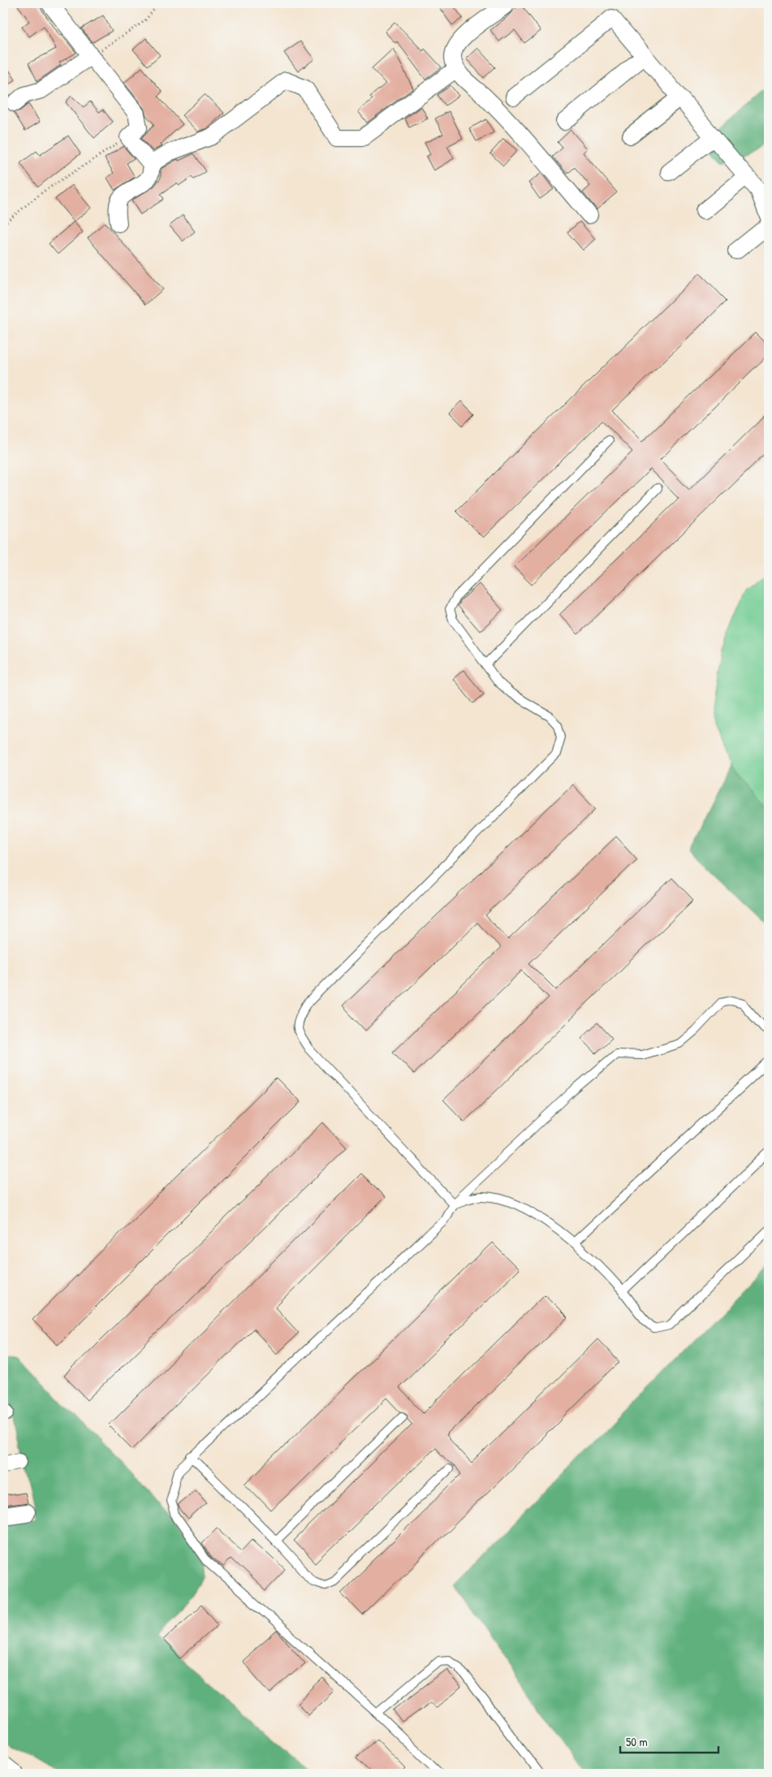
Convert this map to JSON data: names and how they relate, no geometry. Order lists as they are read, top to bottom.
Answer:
{
  "scale_bar": "50 m"
}
